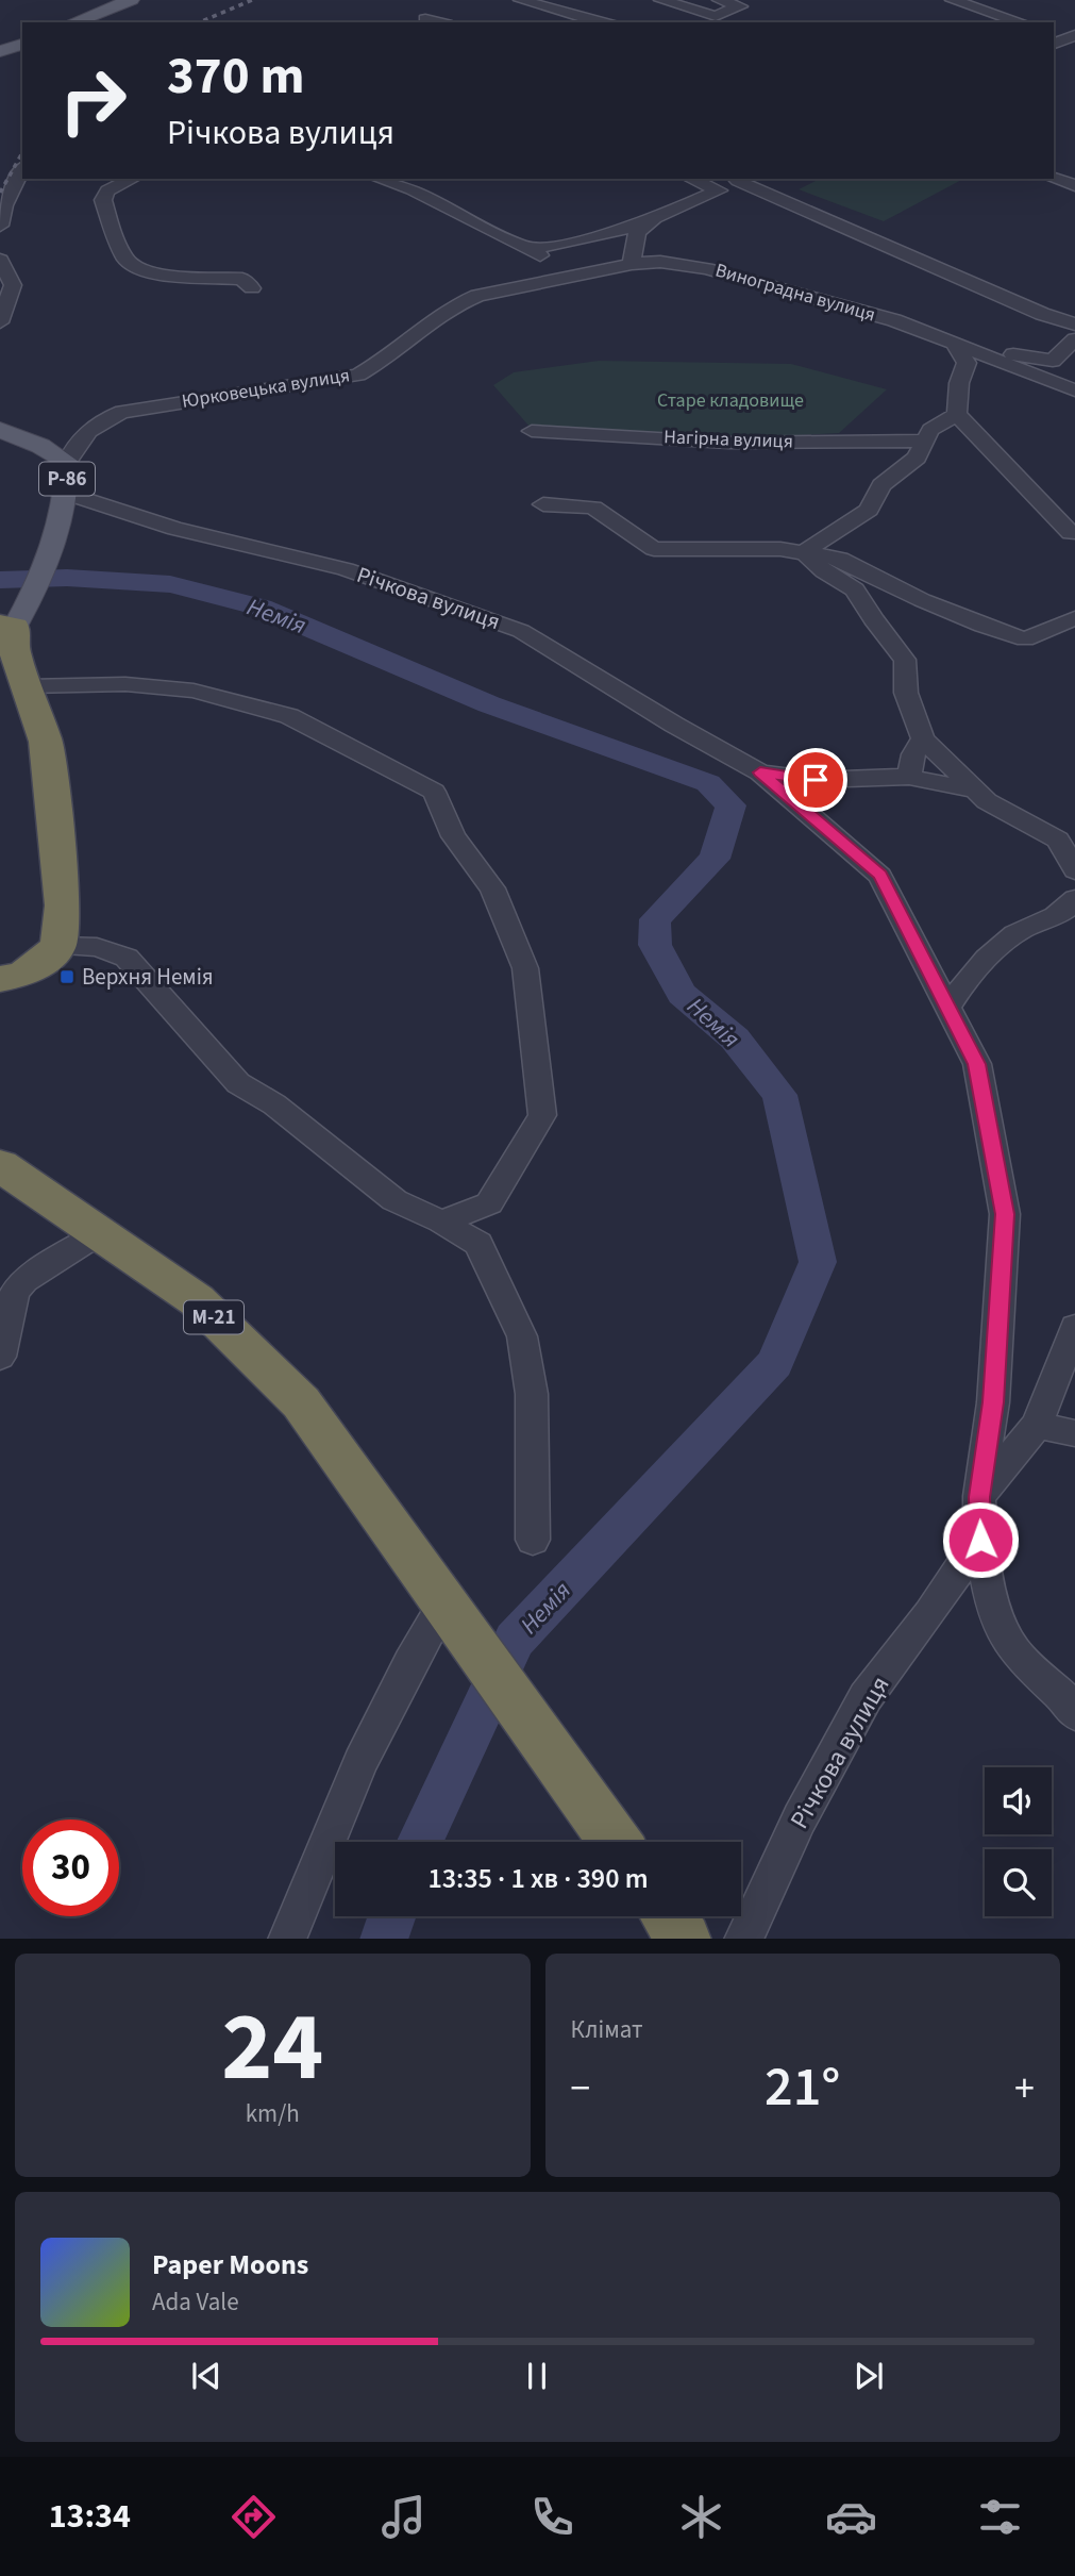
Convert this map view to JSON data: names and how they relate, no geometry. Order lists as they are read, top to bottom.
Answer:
{
  "streets": {
    "highway": ["М-21"],
    "main road": ["Р-86"],
    "street": [
      "Виноградна вулиця",
      "Юрковецька вулиця",
      "Нагірна вулиця",
      "Річкова вулиця"
    ]
  },
  "crossings": [
    ["Виноградна вулиця", "Юрковецька вулиця"],
    ["Юрковецька вулиця", "Р-86"],
    ["Р-86", "Річкова вулиця"]
  ],
  "water": ["Немія"],
  "parks": ["Старе кладовище"],
  "places": {
    "transit": ["Верхня Немія"]
  },
  "page": {
    "turn": ["370 m", "Річкова вулиця"],
    "limit": "30",
    "trip": "13:35 · 1 хв · 390 m",
    "tile": [
      ["24", "km/h"],
      "Клімат"
    ],
    "heat": ["−", "21°", "+"],
    "song": ["Paper Moons", "Ada Vale"],
    "tabs": "13:34"
  }
}
